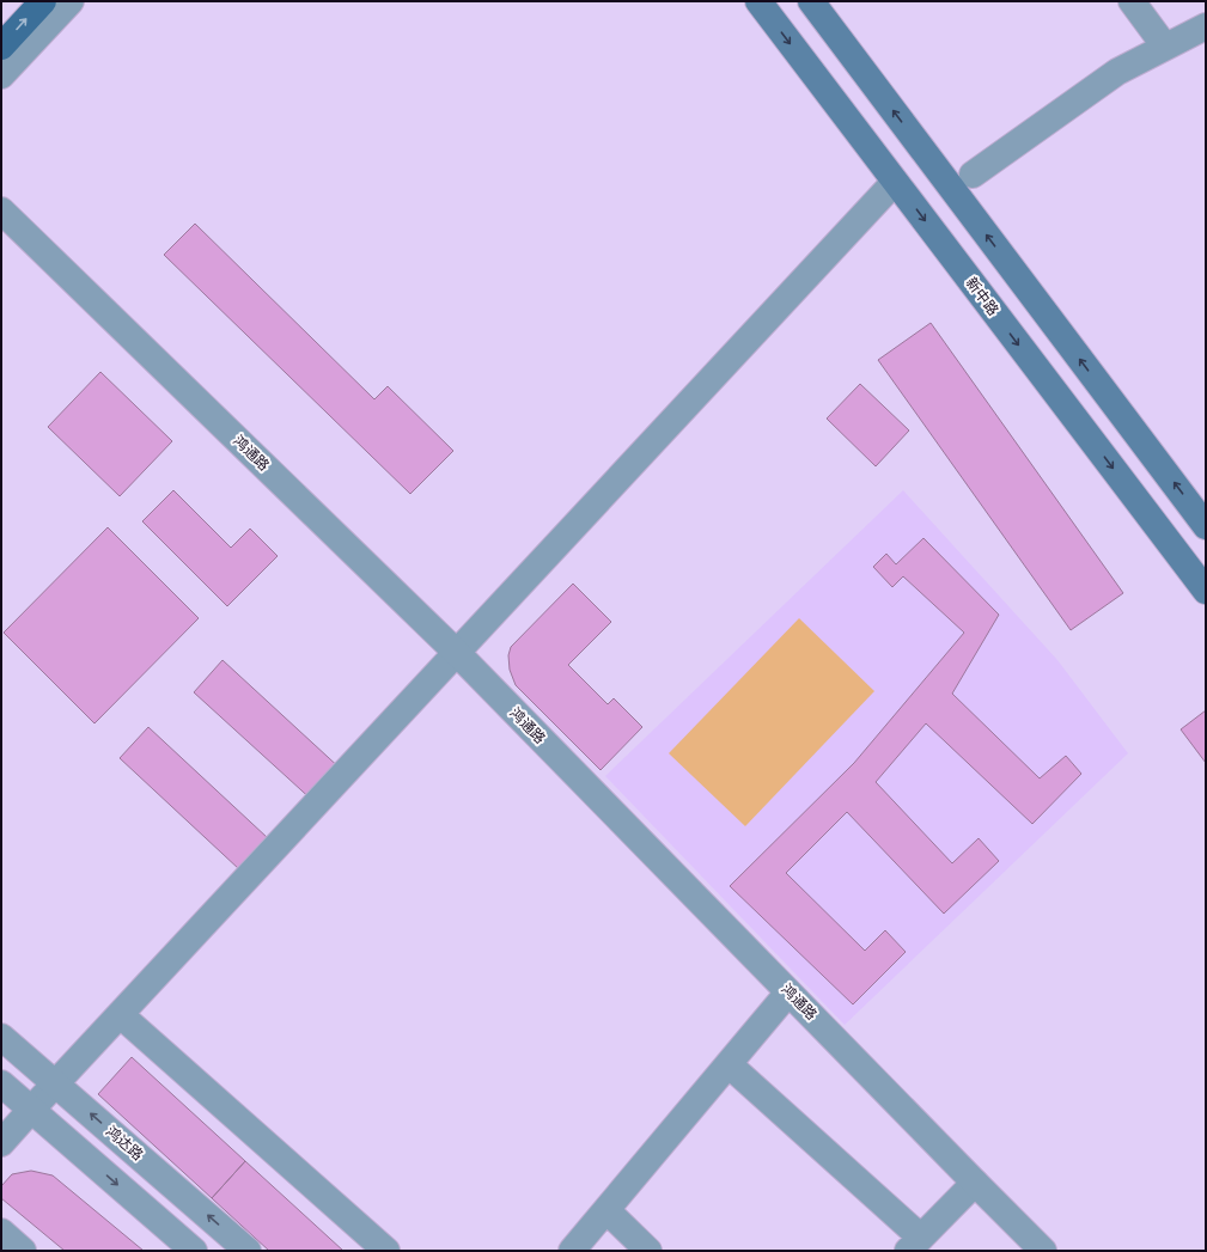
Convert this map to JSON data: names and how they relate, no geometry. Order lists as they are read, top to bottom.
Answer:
{
  "streets": {
    "main road": ["新中路"],
    "street": ["鸿通路", "鸿达路"]
  }
}
